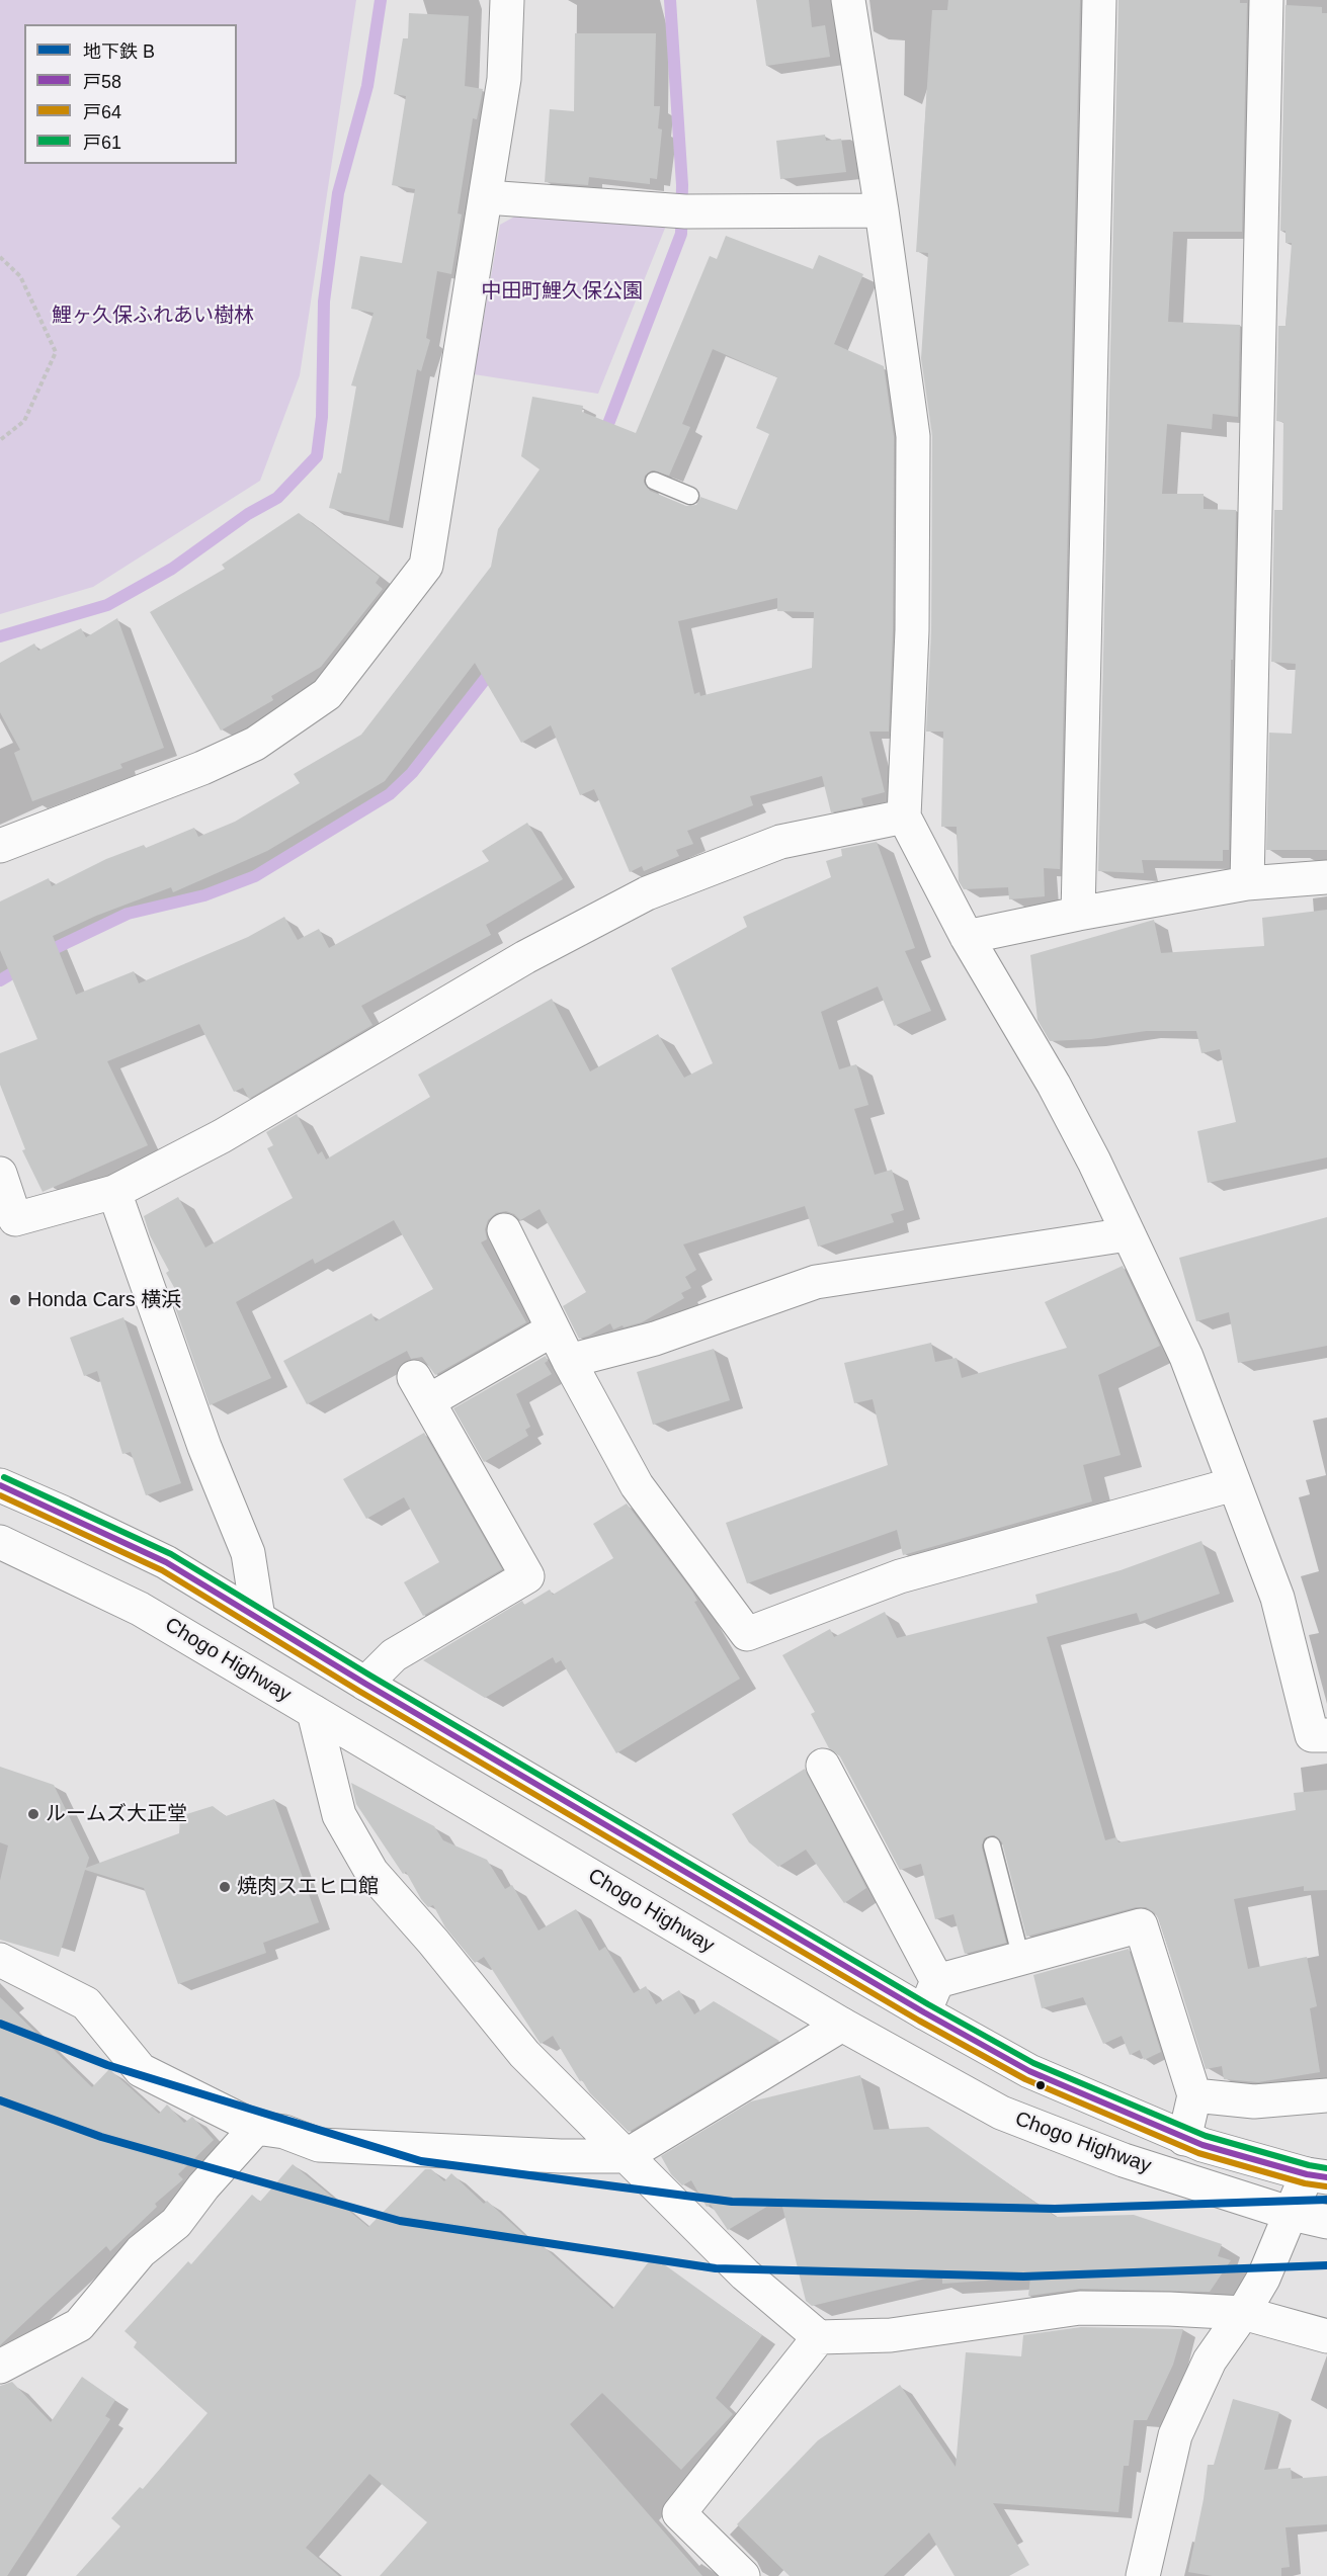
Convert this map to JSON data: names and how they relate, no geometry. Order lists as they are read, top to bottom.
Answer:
{
  "streets": {
    "street": ["Chogo Highway"]
  },
  "parks": ["中田町鯉久保公園", "鯉ヶ久保ふれあい樹林"],
  "places": ["Honda Cars 横浜", "ルームズ大正堂", "焼肉スエヒロ館"],
  "lines": [
    "transit line 戸61",
    "transit line 戸58",
    "transit line 戸64",
    "metro line B"
  ],
  "legend": [
    "地下鉄 B",
    "戸58",
    "戸64",
    "戸61"
  ]
}
